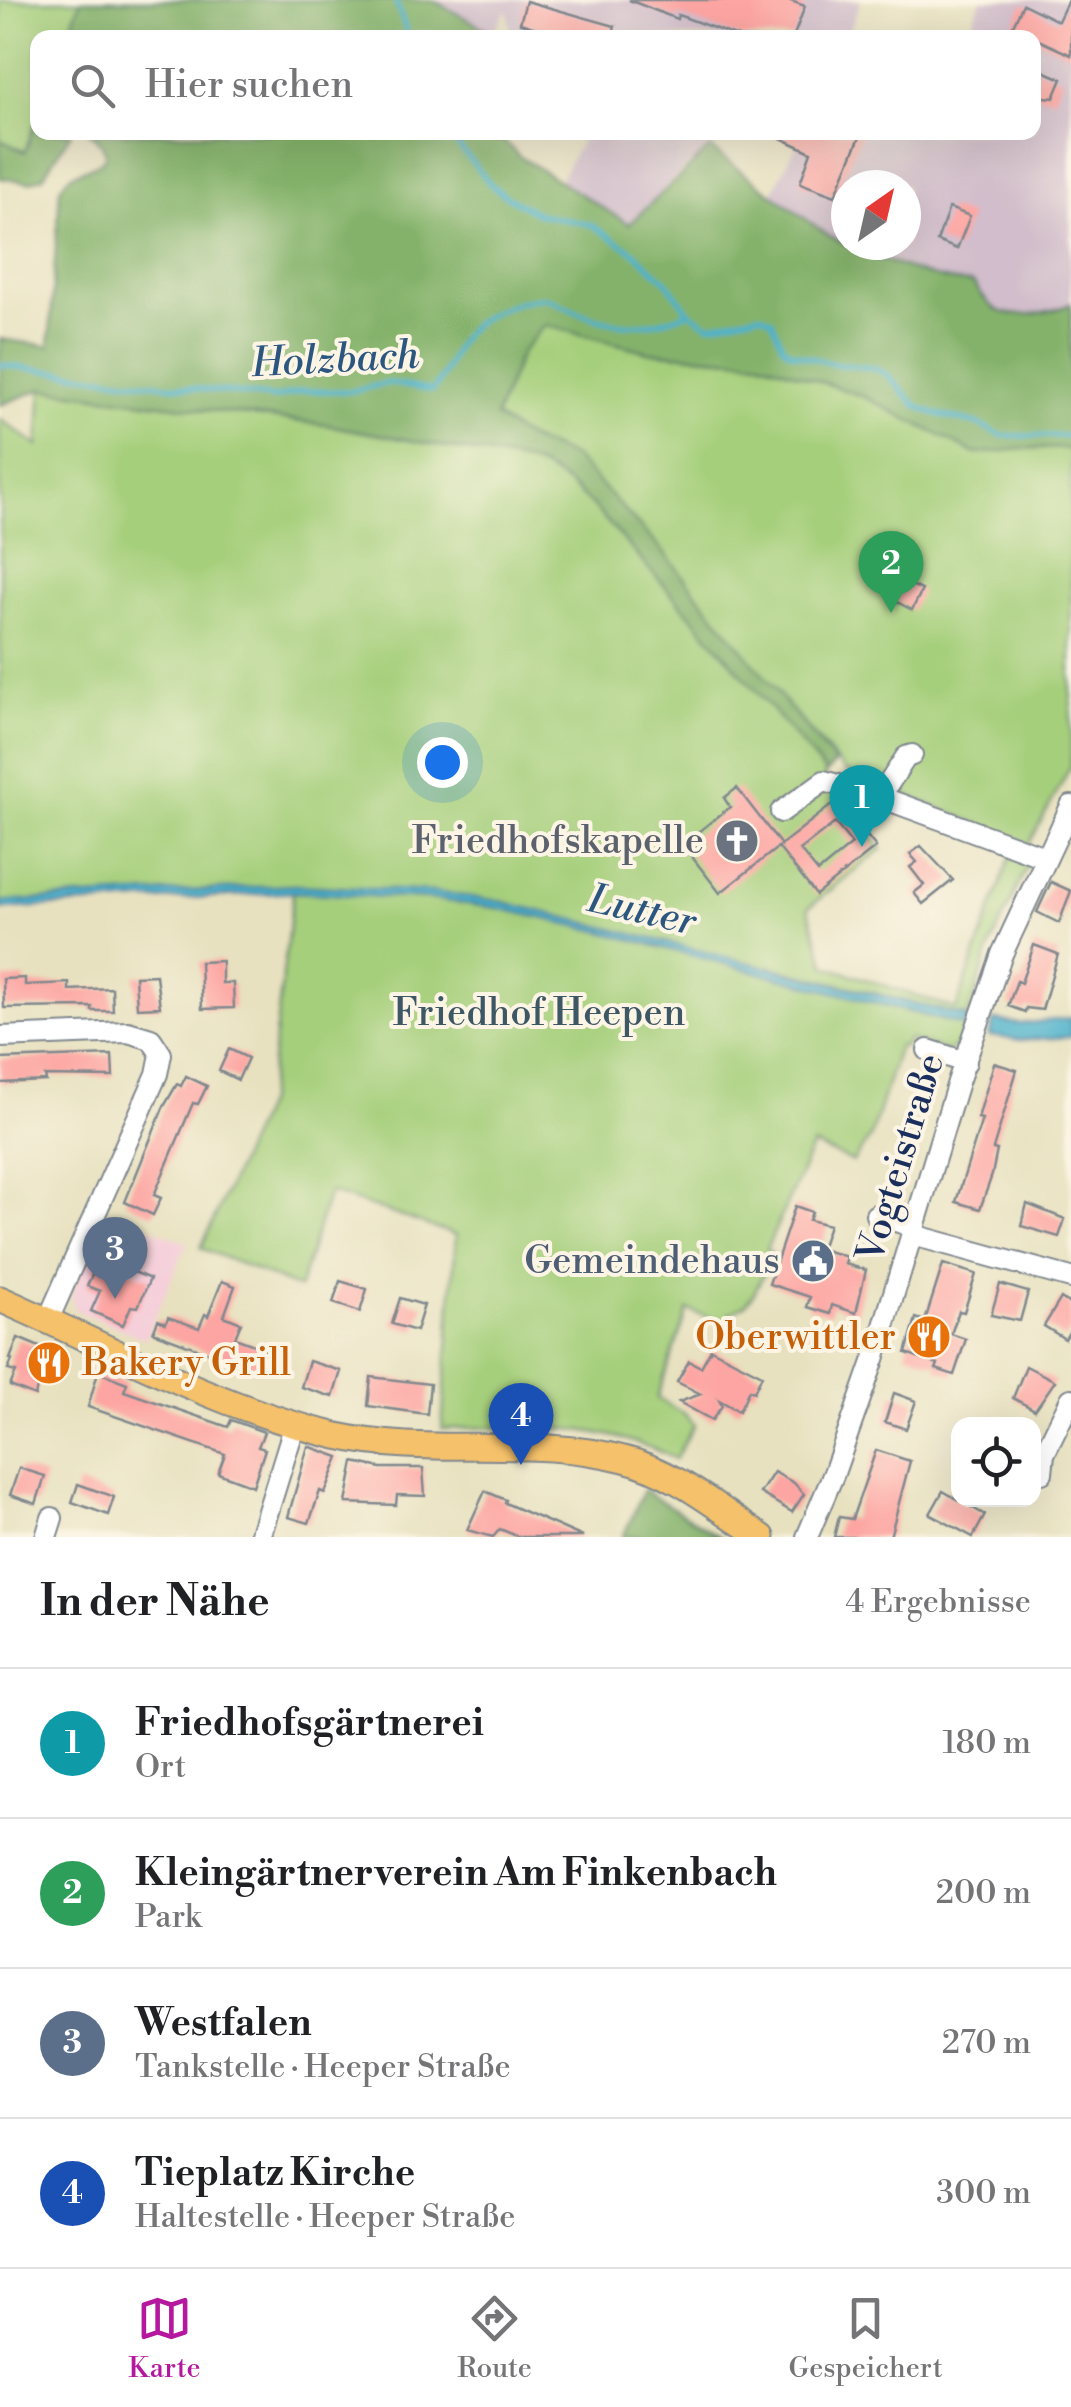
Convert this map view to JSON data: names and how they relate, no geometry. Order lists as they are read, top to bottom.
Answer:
{
  "streets": {
    "street": ["Vogteistraße"]
  },
  "water": ["Holzbach", "Lutter"],
  "parks": ["Friedhof Heepen"],
  "places": {
    "church": ["Friedhofskapelle"],
    "public building": ["Gemeindehaus"],
    "restaurant": ["Oberwittler", "Bakery Grill"]
  },
  "north": "top right",
  "page": {
    "search": "Hier suchen",
    "pins": [
      "2",
      "1",
      "3",
      "4"
    ],
    "heading": ["In der Nähe", "4 Ergebnisse"],
    "list": [
      {
        "mark": "1",
        "name": "Friedhofsgärtnerei",
        "note": "Ort",
        "value": "180 m"
      },
      {
        "mark": "2",
        "name": "Kleingärtnerverein Am Finkenbach",
        "note": "Park",
        "value": "200 m"
      },
      {
        "mark": "3",
        "name": "Westfalen",
        "note": "Tankstelle · Heeper Straße",
        "value": "270 m"
      },
      {
        "mark": "4",
        "name": "Tieplatz Kirche",
        "note": "Haltestelle · Heeper Straße",
        "value": "300 m"
      }
    ],
    "nav": ["Karte", "Route", "Gespeichert"]
  }
}
